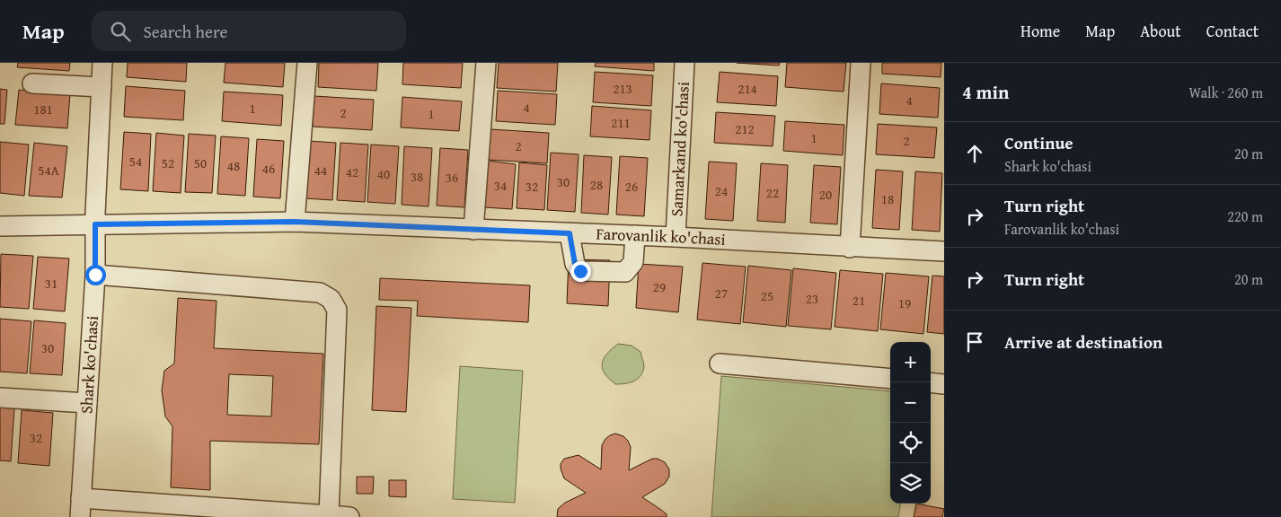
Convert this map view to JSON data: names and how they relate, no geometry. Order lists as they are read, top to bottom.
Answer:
{
  "streets": {
    "street": ["Samarkand ko'chasi", "Farovanlik ko'chasi", "Shark ko'chasi"]
  },
  "crossings": [
    ["Samarkand ko'chasi", "Farovanlik ko'chasi"],
    ["Farovanlik ko'chasi", "Shark ko'chasi"]
  ],
  "house_numbers": [
    "213",
    "214",
    "4",
    "4",
    "1",
    "181",
    "2",
    "1",
    "211",
    "212",
    "1",
    "2",
    "2",
    "54",
    "52",
    "50",
    "48",
    "46",
    "54А",
    "44",
    "42",
    "40",
    "38",
    "36",
    "30",
    "28",
    "34",
    "32",
    "26",
    "24",
    "22",
    "20",
    "18",
    "31",
    "29",
    "27",
    "25",
    "23",
    "21",
    "19",
    "30",
    "32"
  ],
  "page": {
    "header": "Map",
    "search": "Search here",
    "nav": [
      "Home",
      "Map",
      "About",
      "Contact"
    ],
    "heading": ["4 min", "Walk · 260 m"],
    "list": [
      ["Continue", "Shark ko'chasi", "20 m"],
      ["Turn right", "Farovanlik ko'chasi", "220 m"],
      ["Turn right", "20 m"],
      "Arrive at destination"
    ],
    "map_buttons": ["+", "−"]
  }
}
